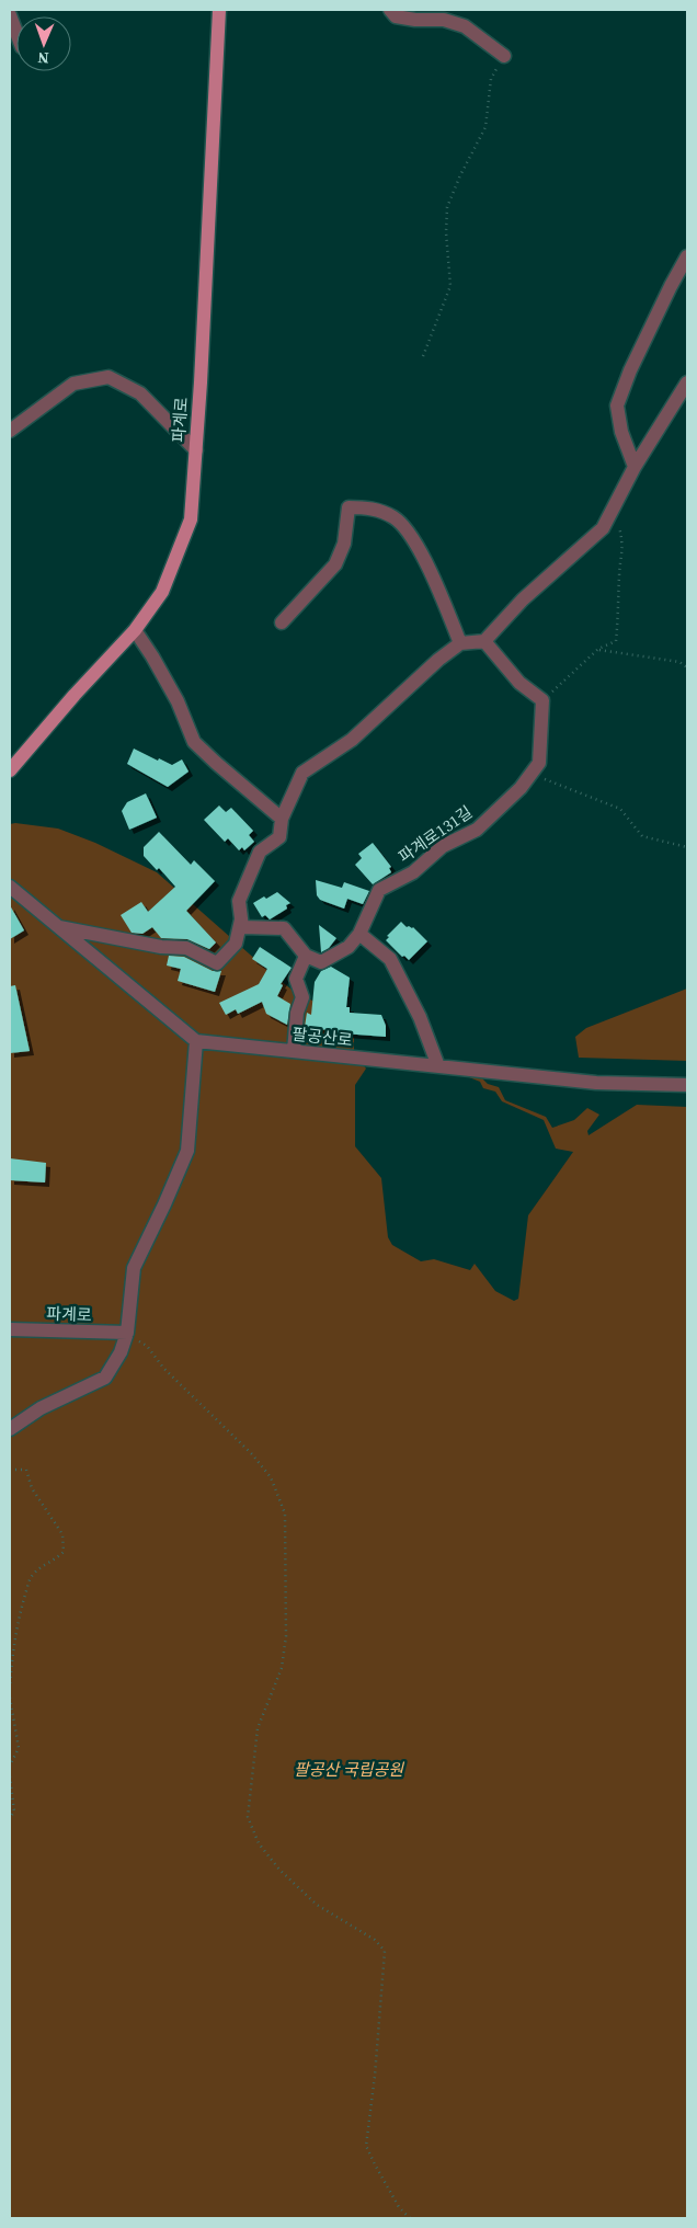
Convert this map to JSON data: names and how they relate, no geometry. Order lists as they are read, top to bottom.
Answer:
{
  "streets": {
    "main road": ["파계로"],
    "street": ["파계로131길", "팔공산로"]
  },
  "parks": ["팔공산 국립공원"],
  "north": "bottom"
}
